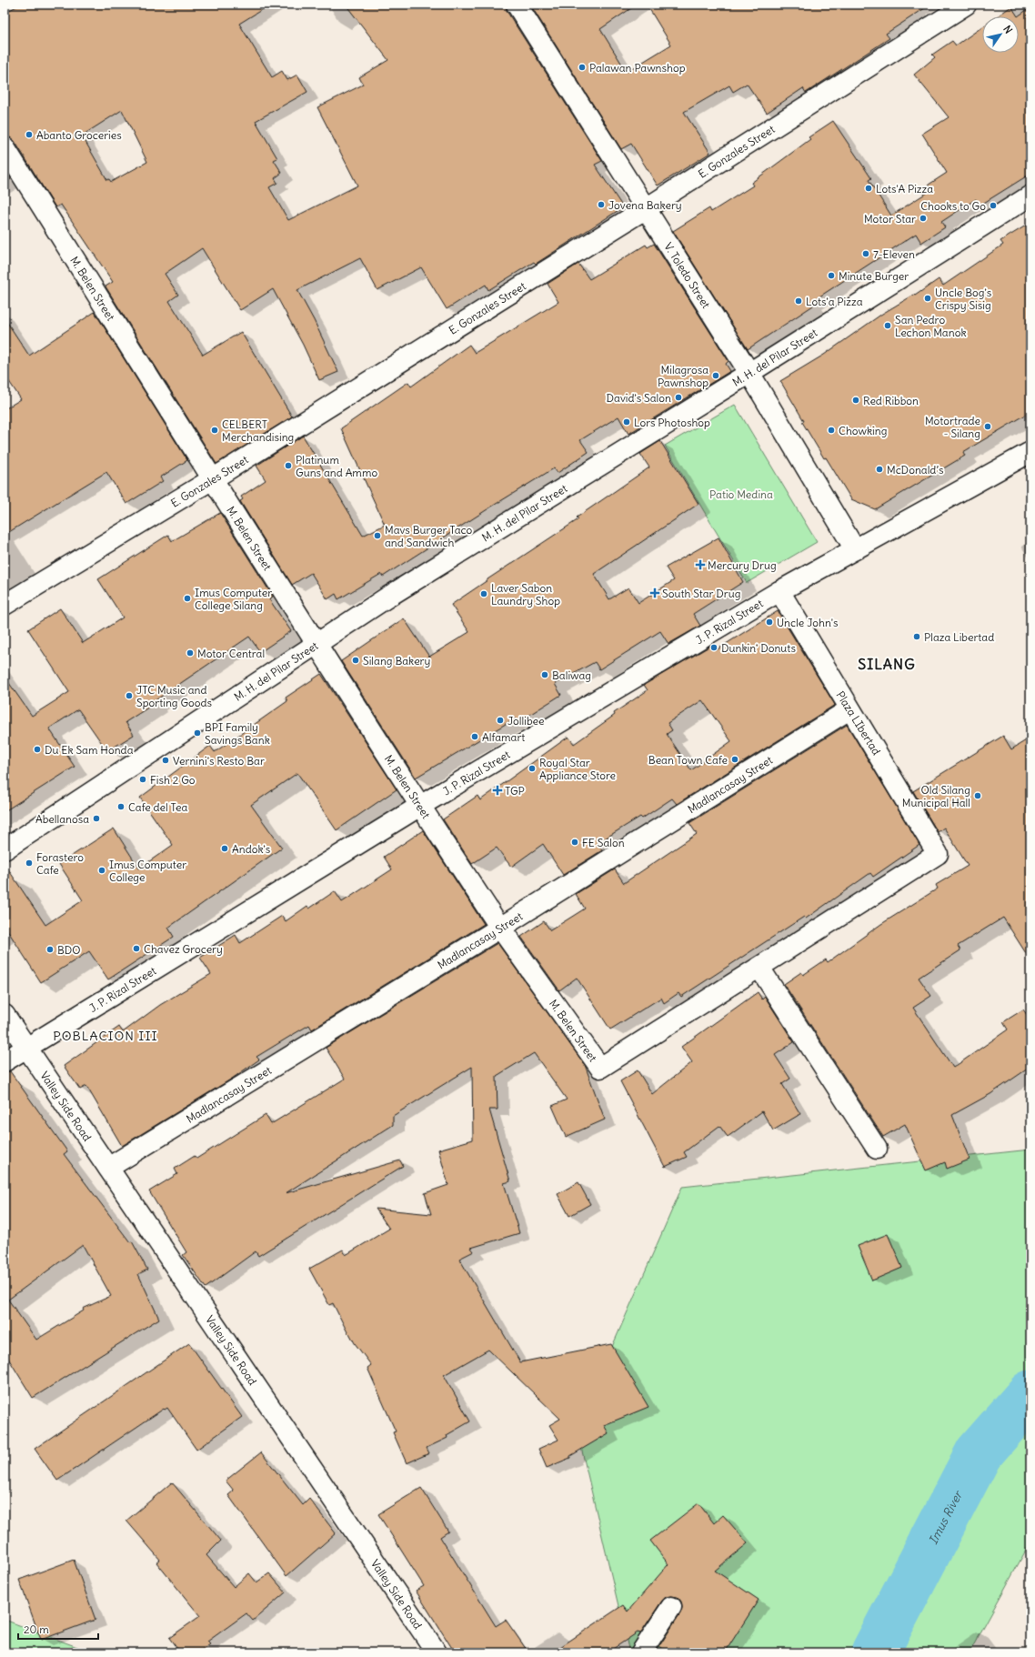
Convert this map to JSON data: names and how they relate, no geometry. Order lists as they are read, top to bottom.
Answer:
{
  "streets": {
    "street": [
      "E. Gonzales Street",
      "V. Toledo Street",
      "M. Belen Street",
      "M. H. del Pilar Street",
      "J. P. Rizal Street",
      "Plaza LIbertad",
      "Madlancasay Street",
      "Valley Side Road"
    ]
  },
  "crossings": [
    ["E. Gonzales Street", "V. Toledo Street"],
    ["E. Gonzales Street", "M. Belen Street"],
    ["V. Toledo Street", "M. H. del Pilar Street"],
    ["V. Toledo Street", "J. P. Rizal Street"],
    ["M. Belen Street", "M. H. del Pilar Street"],
    ["M. Belen Street", "J. P. Rizal Street"],
    ["M. Belen Street", "Plaza LIbertad"],
    ["M. Belen Street", "Madlancasay Street"],
    ["J. P. Rizal Street", "Plaza LIbertad"],
    ["J. P. Rizal Street", "Valley Side Road"],
    ["Plaza LIbertad", "Madlancasay Street"],
    ["Madlancasay Street", "Valley Side Road"]
  ],
  "districts": ["SILANG", "POBLACION III"],
  "water": ["Imus River"],
  "parks": ["Patio Medina"],
  "places": {
    "other": [
      "Palawan Pawnshop",
      "Abanto Groceries",
      "Lots'A Pizza",
      "Jovena Bakery",
      "Chooks to Go",
      "Motor Star",
      "7-Eleven",
      "Minute Burger",
      "Uncle Bog's Crispy Sisig",
      "Lots'a Pizza",
      "San Pedro Lechon Manok",
      "Milagrosa Pawnshop",
      "David's Salon",
      "Red Ribbon",
      "Lors Photoshop",
      "Motortrade - Silang",
      "CELBERT Merchandising",
      "Chowking",
      "Platinum Guns and Ammo",
      "McDonald’s",
      "Mavs Burger Taco and Sandwich",
      "Laver Sabon Laundry Shop",
      "Imus Computer College Silang",
      "Uncle John's",
      "Plaza Libertad",
      "Dunkin' Donuts",
      "Motor Central",
      "Silang Bakery",
      "Baliwag",
      "JTC Music and Sporting Goods",
      "Jollibee",
      "BPI Family Savings Bank",
      "Alfamart",
      "Du Ek Sam Honda",
      "Bean Town Cafe",
      "Vernini's Resto Bar",
      "Royal Star Appliance Store",
      "Fish 2 Go",
      "Old Silang Municipal Hall",
      "Cafe del Tea",
      "Abellanosa",
      "FE Salon",
      "Andok's",
      "Forastero Cafe",
      "Imus Computer College",
      "Chavez Grocery",
      "BDO"
    ],
    "health": ["Mercury Drug", "South Star Drug", "TGP"]
  },
  "scale_bar": "20 m",
  "north": "top right"
}
